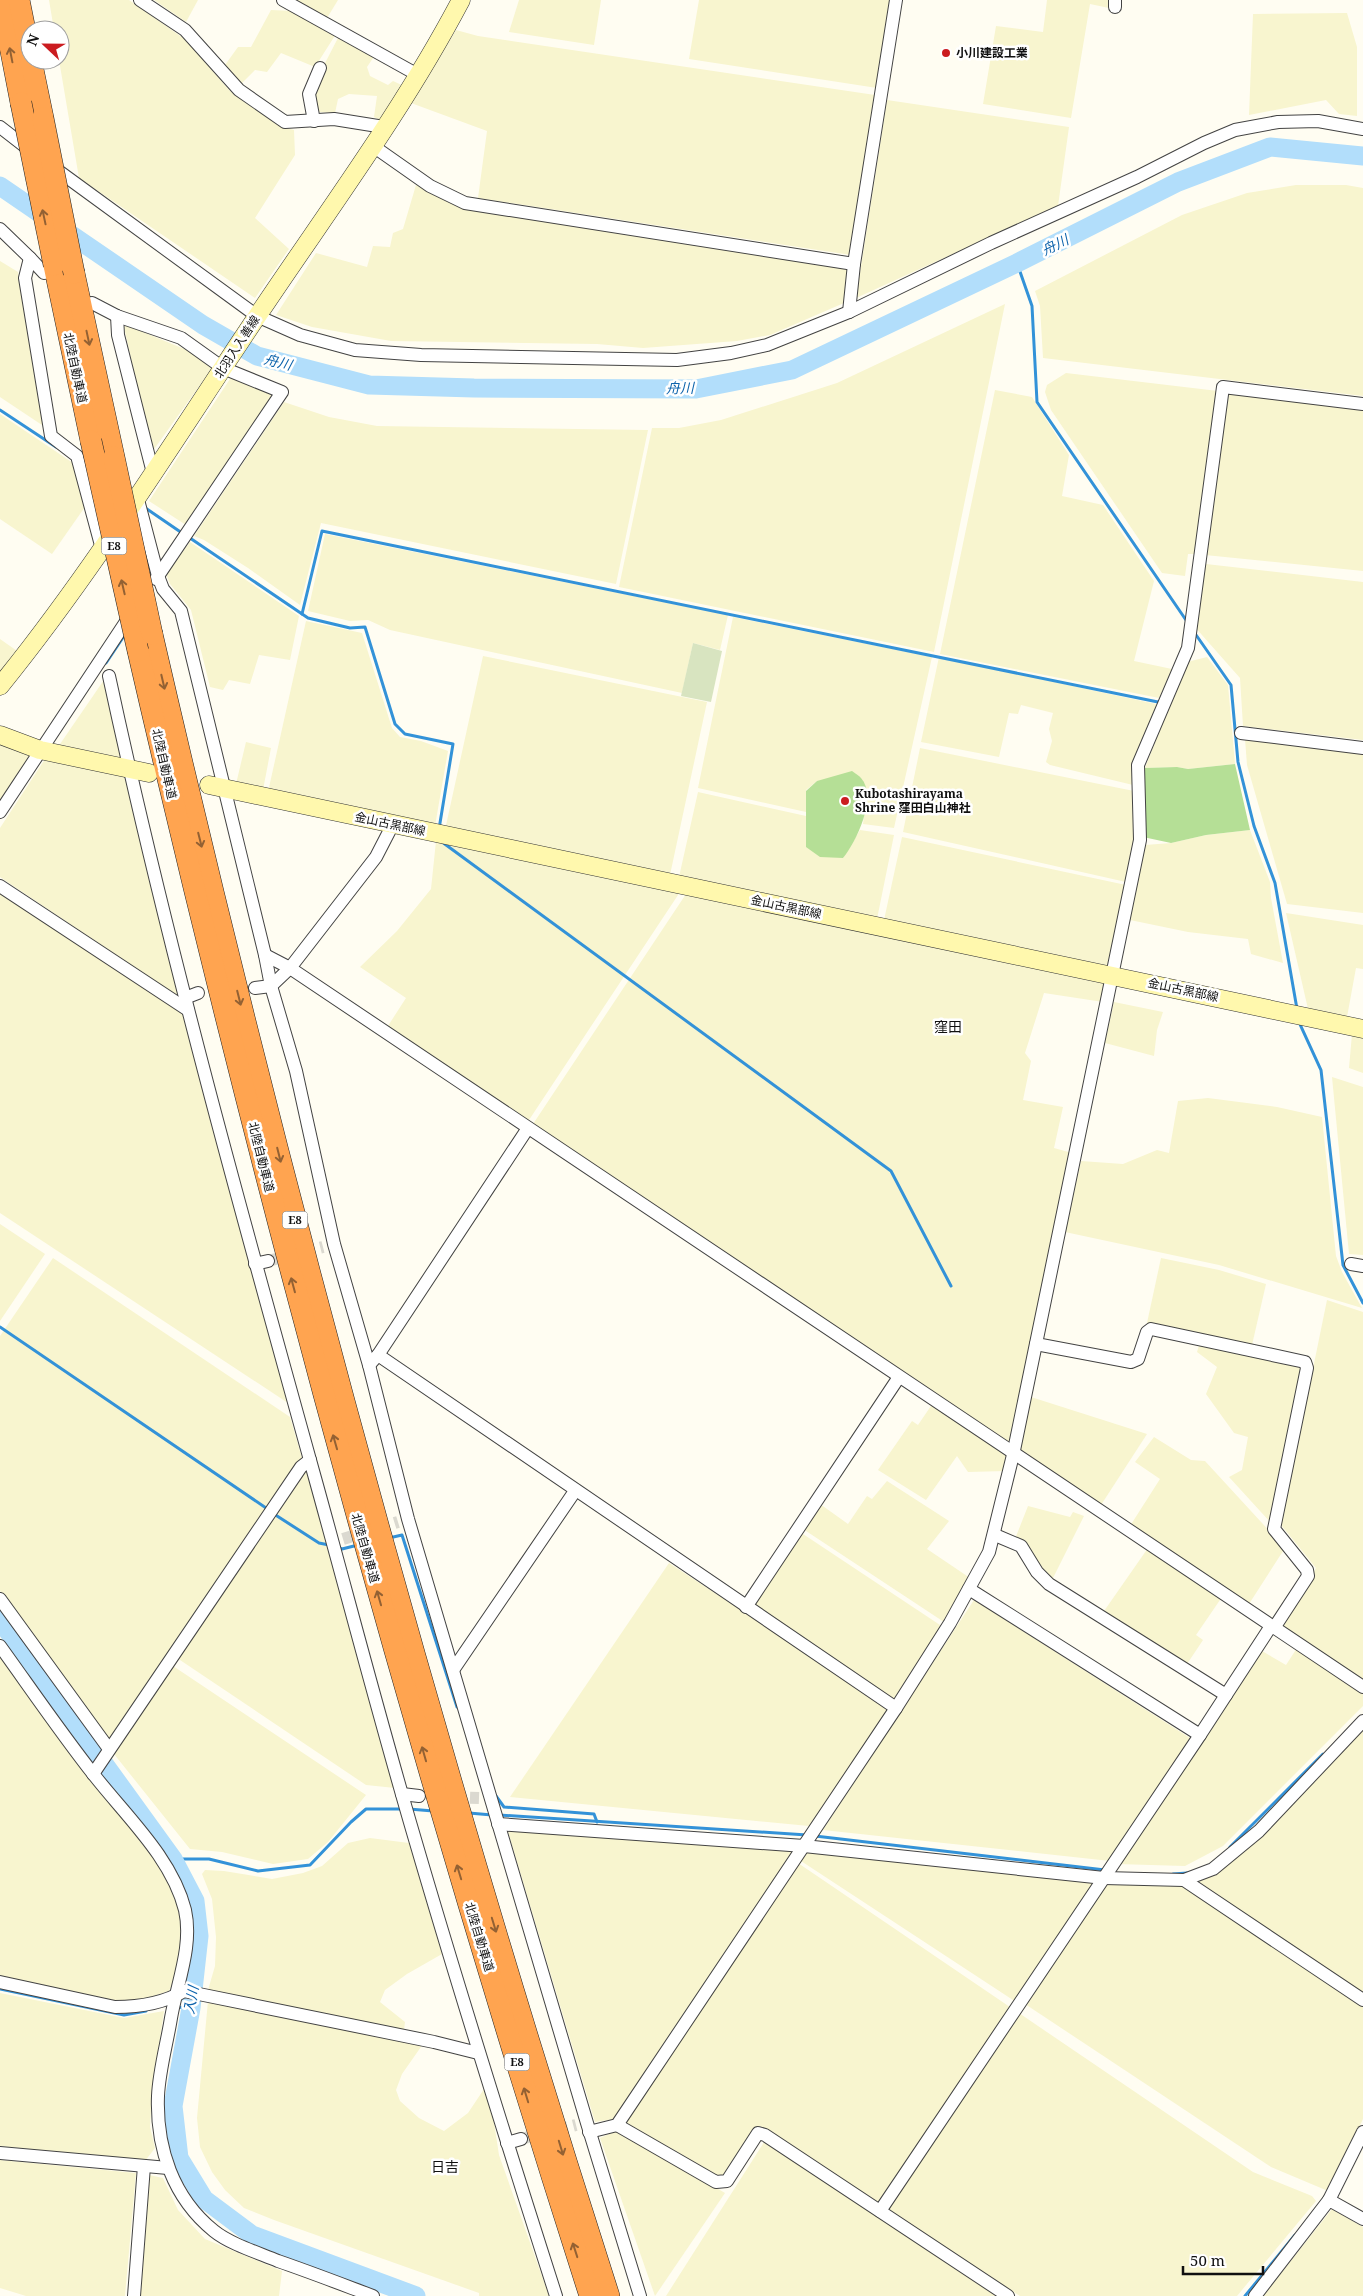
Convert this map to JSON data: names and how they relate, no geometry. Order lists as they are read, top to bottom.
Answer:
{
  "streets": {
    "highway": ["北陸自動車道", "E8"],
    "main road": ["北羽入入善線", "金山古黒部線"]
  },
  "districts": ["窪田", "日吉"],
  "water": ["舟川", "入川"],
  "places": ["小川建設工業", "Kubotashirayama Shrine 窪田白山神社"],
  "scale_bar": "50 m",
  "north": "left"
}
